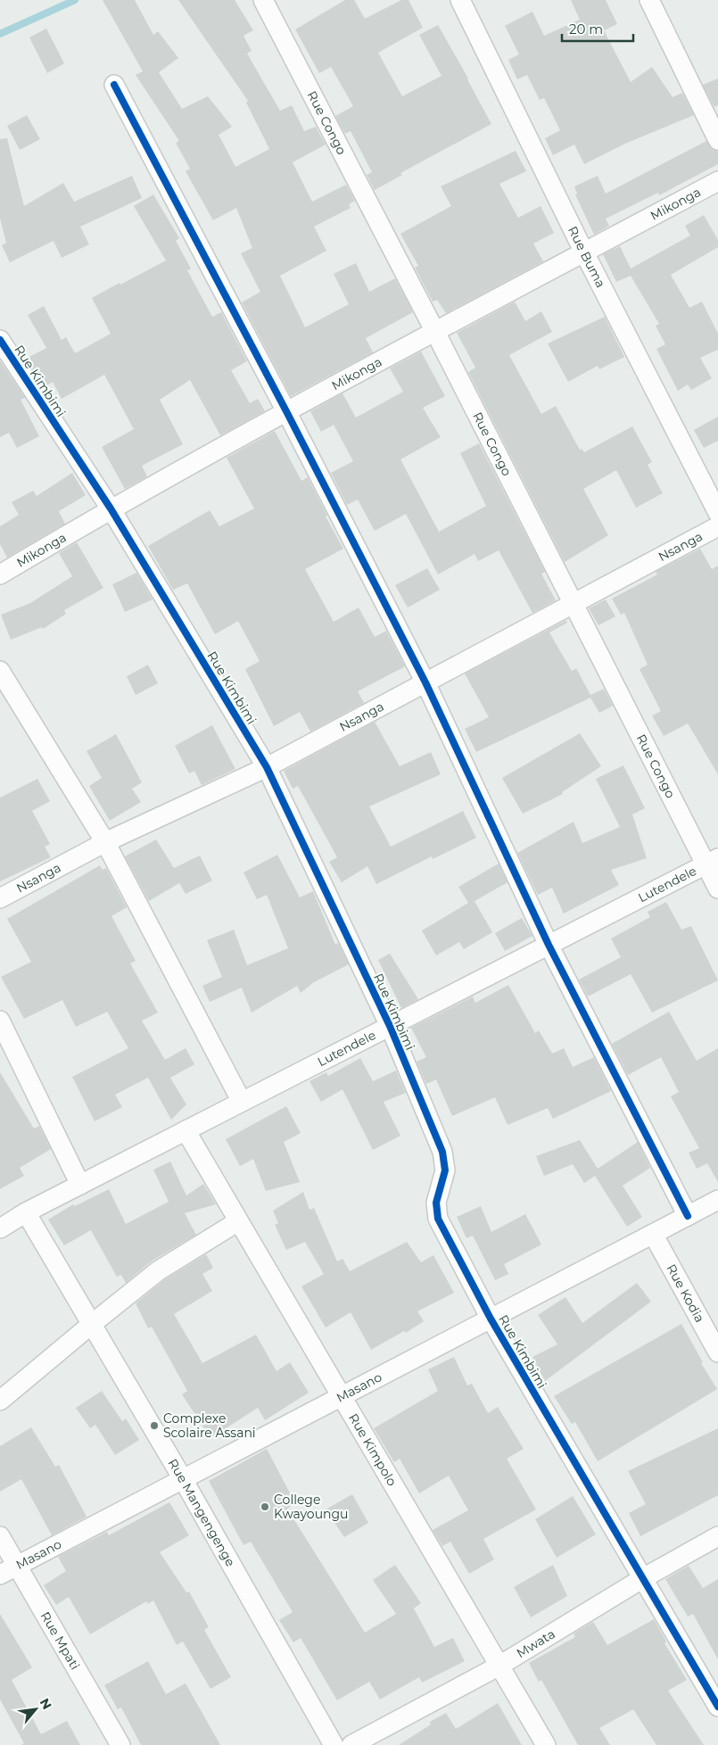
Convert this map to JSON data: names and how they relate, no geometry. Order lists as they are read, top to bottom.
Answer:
{
  "streets": {
    "street": [
      "Rue Congo",
      "Mikonga",
      "Rue Buma",
      "Rue Kimbimi",
      "Nsanga",
      "Lutendele",
      "Rue Kodia",
      "Masano",
      "Rue Kimpolo",
      "Rue Mangengenge",
      "Rue Mpati",
      "Mwata"
    ]
  },
  "crossings": [
    ["Rue Congo", "Mikonga"],
    ["Rue Congo", "Nsanga"],
    ["Rue Congo", "Lutendele"],
    ["Mikonga", "Rue Buma"],
    ["Mikonga", "Rue Kimbimi"],
    ["Rue Kimbimi", "Nsanga"],
    ["Rue Kimbimi", "Lutendele"],
    ["Rue Kimbimi", "Masano"],
    ["Rue Kimbimi", "Mwata"],
    ["Lutendele", "Rue Kimpolo"],
    ["Lutendele", "Rue Mangengenge"],
    ["Rue Kodia", "Masano"],
    ["Masano", "Rue Kimpolo"],
    ["Masano", "Rue Mangengenge"],
    ["Masano", "Rue Mpati"],
    ["Rue Kimpolo", "Mwata"]
  ],
  "places": ["Complexe Scolaire Assani", "College Kwayoungu"],
  "scale_bar": "20 m",
  "north": "top right"
}
